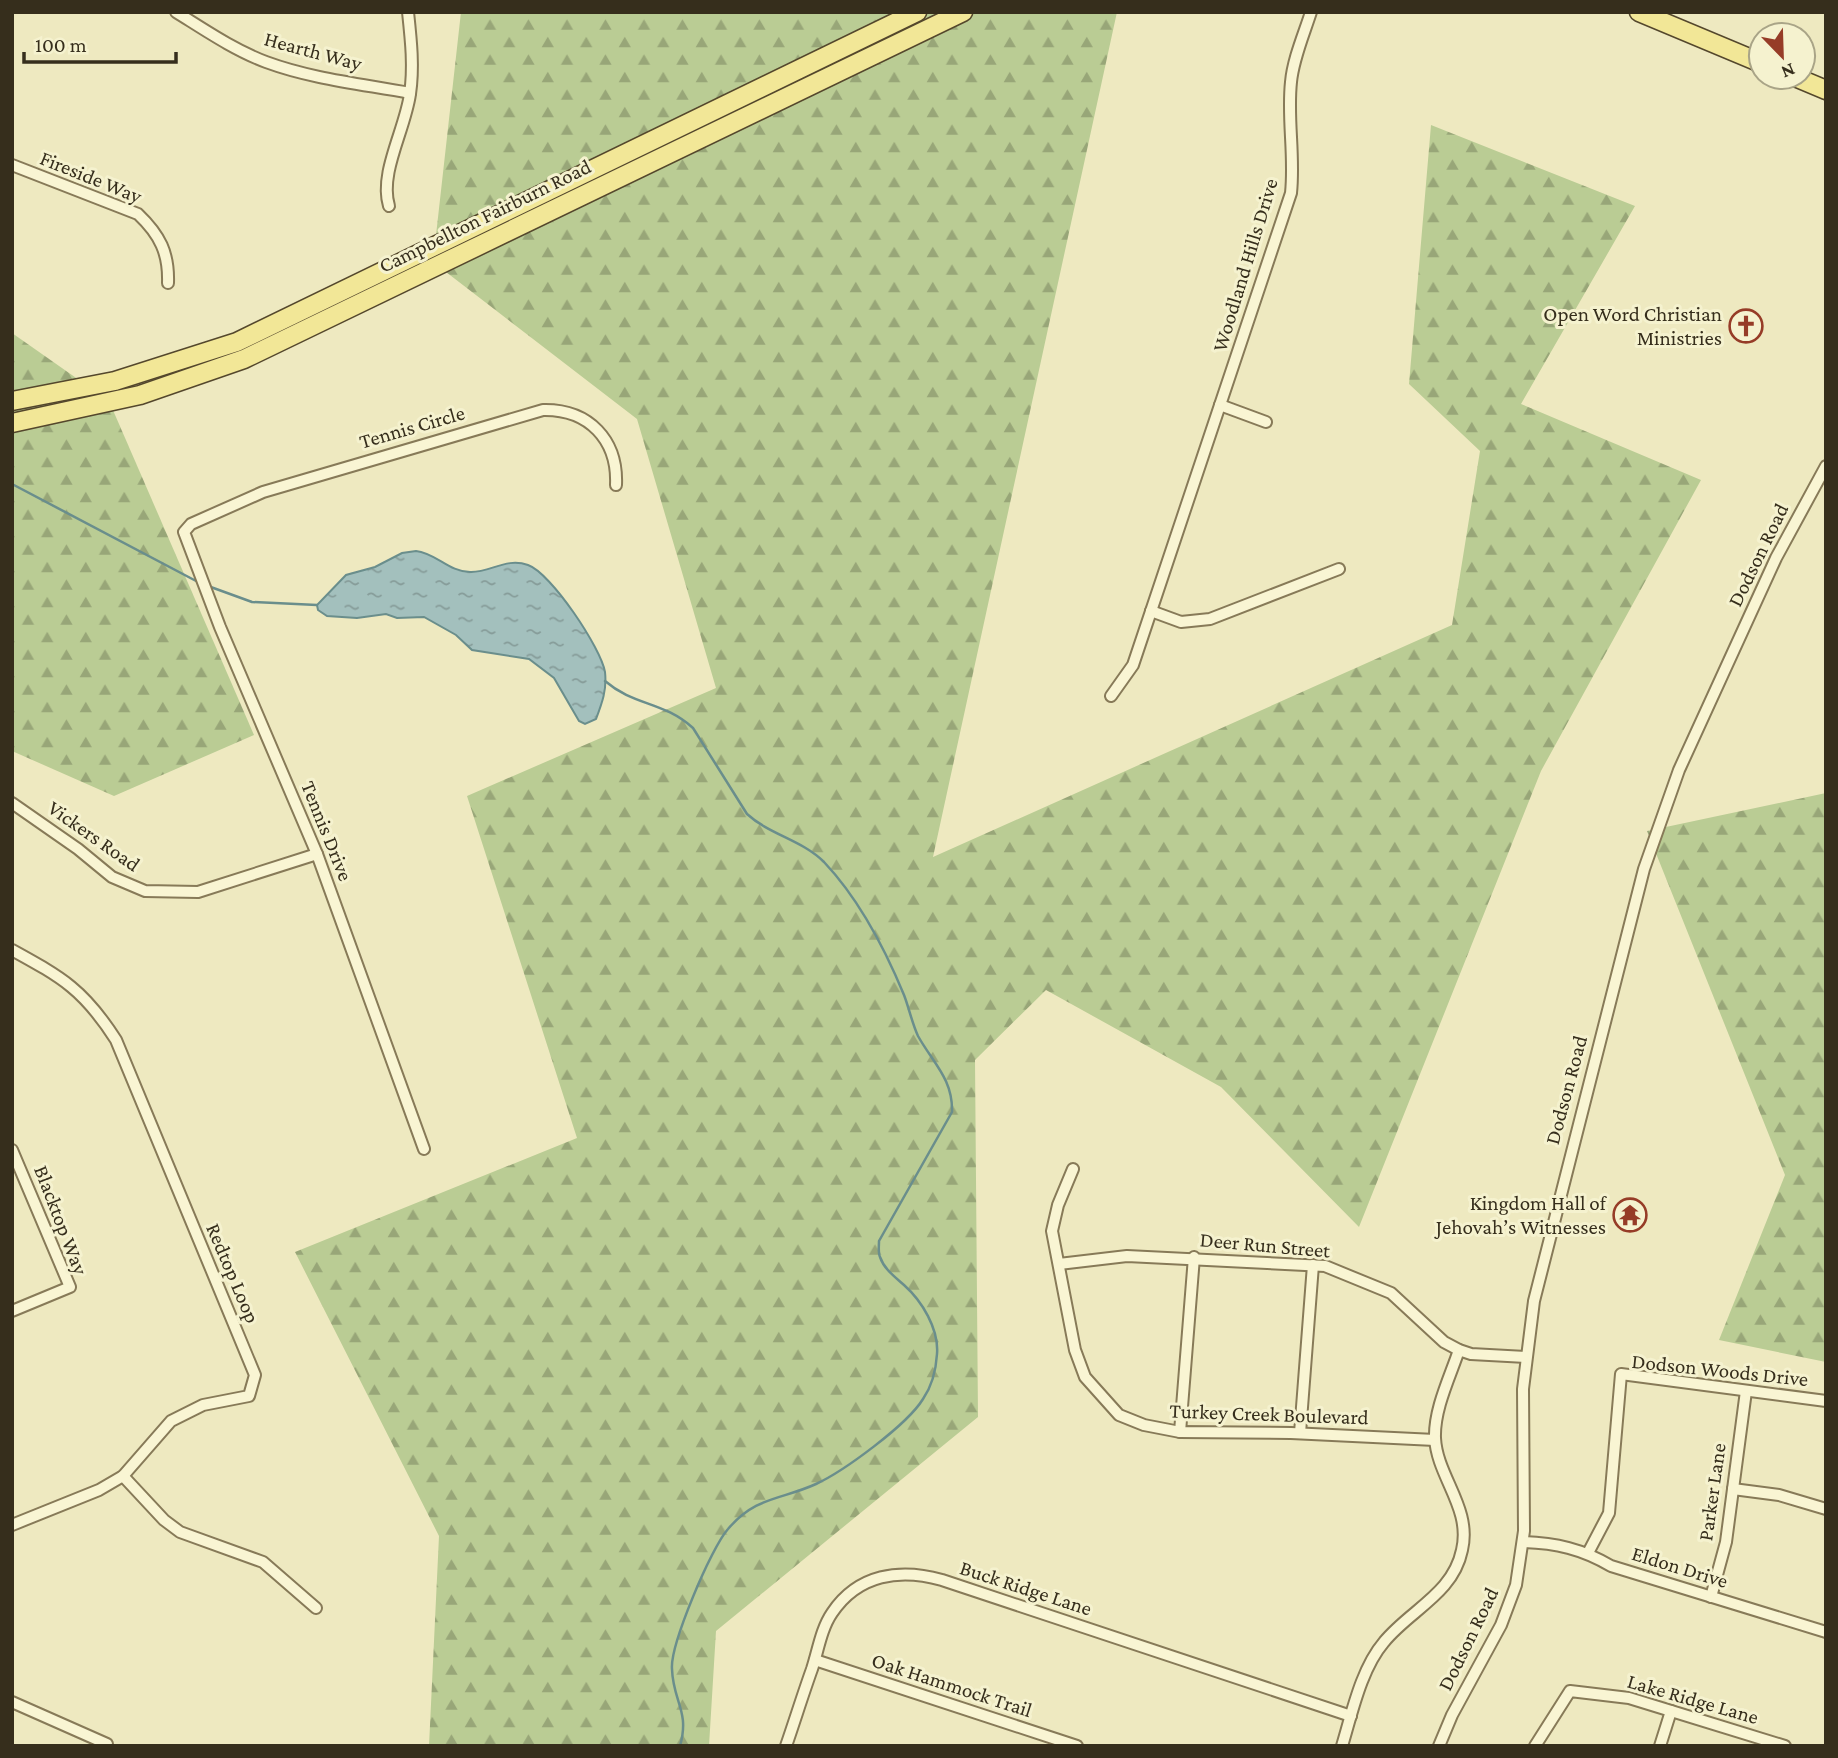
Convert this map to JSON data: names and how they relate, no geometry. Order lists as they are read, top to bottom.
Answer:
{
  "streets": {
    "main road": ["Campbellton Fairburn Road"],
    "street": [
      "Hearth Way",
      "Fireside Way",
      "Woodland Hills Drive",
      "Tennis Circle",
      "Dodson Road",
      "Tennis Drive",
      "Vickers Road",
      "Blacktop Way",
      "Deer Run Street",
      "Redtop Loop",
      "Dodson Woods Drive",
      "Turkey Creek Boulevard",
      "Parker Lane",
      "Eldon Drive",
      "Buck Ridge Lane",
      "Oak Hammock Trail",
      "Lake Ridge Lane"
    ]
  },
  "crossings": [
    ["Tennis Circle", "Tennis Drive"],
    ["Dodson Road", "Deer Run Street"],
    ["Dodson Road", "Eldon Drive"],
    ["Tennis Drive", "Vickers Road"],
    ["Deer Run Street", "Turkey Creek Boulevard"],
    ["Dodson Woods Drive", "Parker Lane"],
    ["Dodson Woods Drive", "Eldon Drive"],
    ["Parker Lane", "Eldon Drive"],
    ["Buck Ridge Lane", "Oak Hammock Trail"]
  ],
  "places": {
    "church": ["Open Word Christian Ministries"],
    "temple": ["Kingdom Hall of Jehovah’s Witnesses"]
  },
  "scale_bar": "100 m",
  "north": "bottom right"
}
